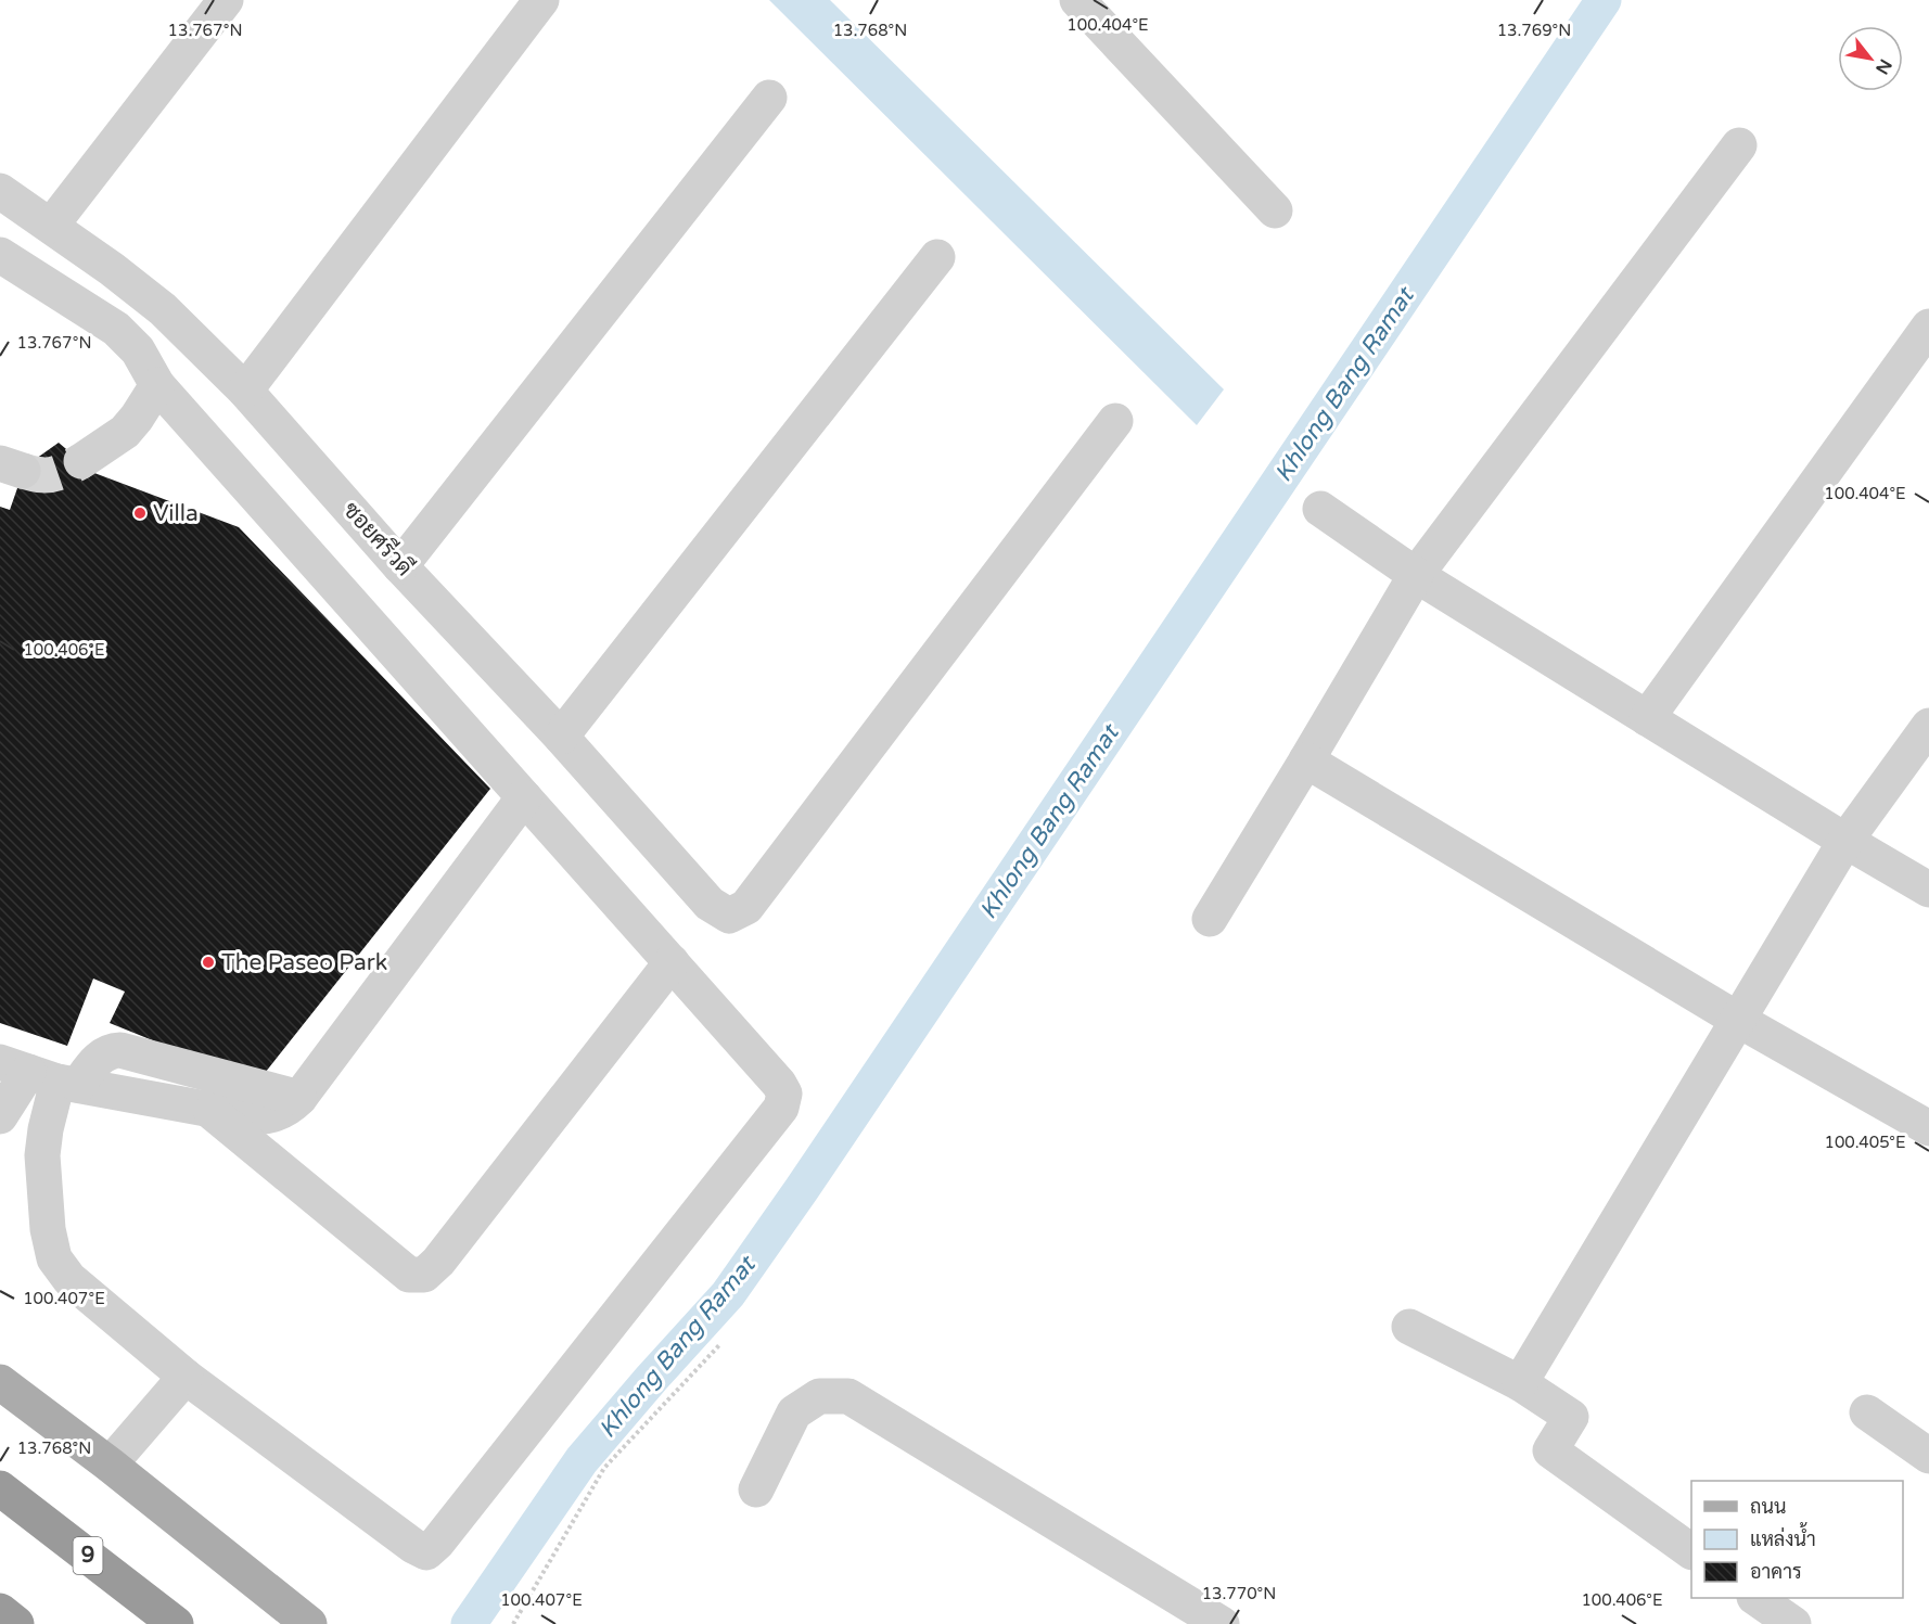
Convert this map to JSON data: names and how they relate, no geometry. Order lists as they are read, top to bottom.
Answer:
{
  "streets": {
    "highway": ["9"],
    "street": ["ซอยศรีวดี"]
  },
  "water": ["Khlong Bang Ramat"],
  "places": ["Villa", "The Paseo Park"],
  "legend": ["ถนน", "แหล่งน้ำ", "อาคาร"],
  "north": "bottom right",
  "coordinates": [
    "100.404°E",
    "13.767°N",
    "13.769°N",
    "13.768°N",
    "100.406°E",
    "100.405°E",
    "100.407°E",
    "13.770°N"
  ]
}
